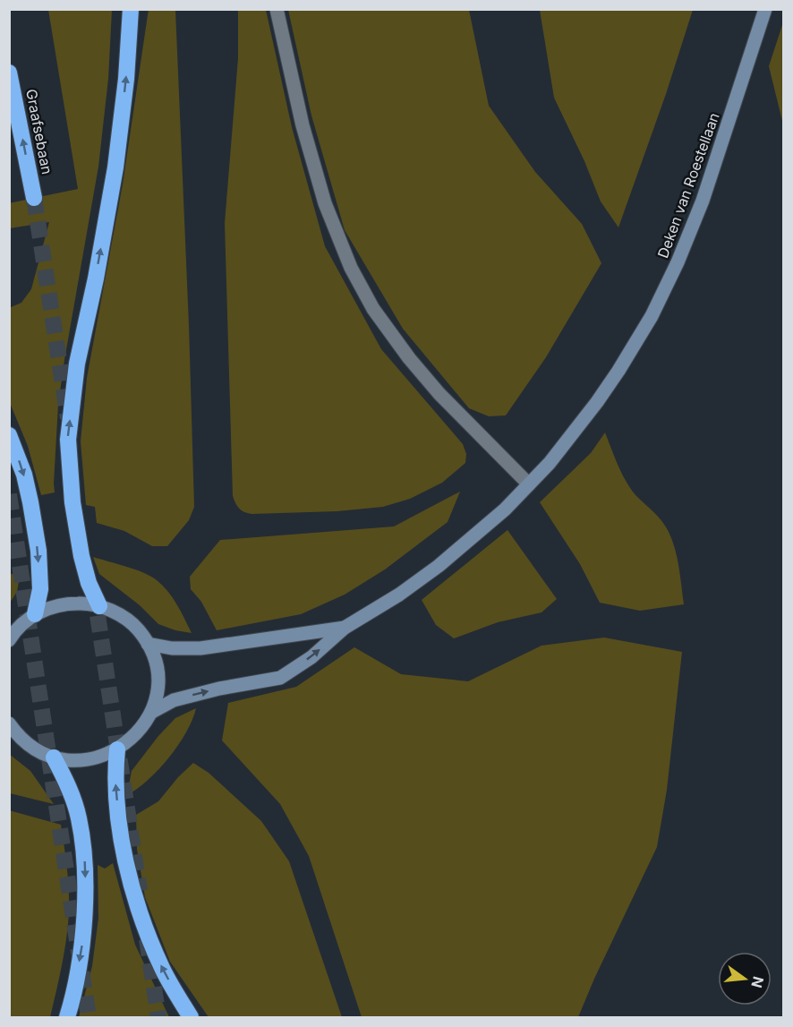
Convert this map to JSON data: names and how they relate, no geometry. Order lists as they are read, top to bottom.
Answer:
{
  "streets": {
    "highway": ["Graafsebaan"],
    "main road": ["Deken van Roestellaan"]
  },
  "north": "right"
}
